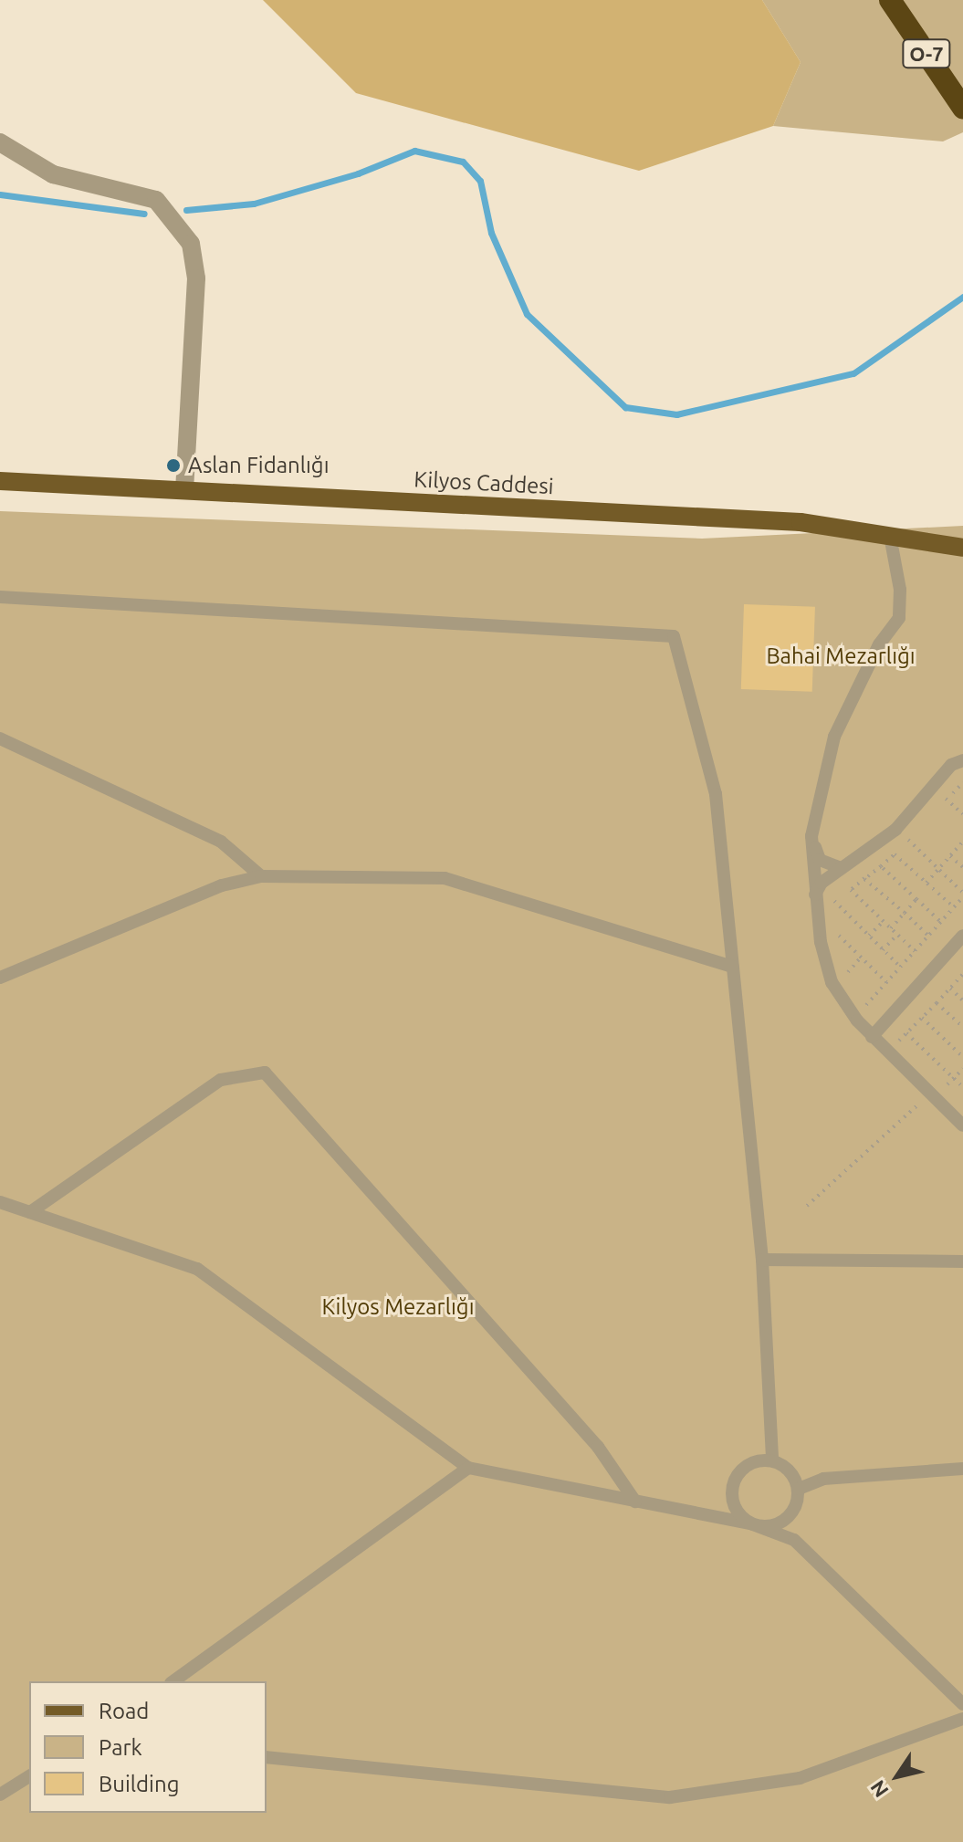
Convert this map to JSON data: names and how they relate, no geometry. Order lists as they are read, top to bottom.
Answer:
{
  "streets": {
    "highway": ["O-7"],
    "main road": ["Kilyos Caddesi"]
  },
  "parks": ["Bahai Mezarlığı", "Kilyos Mezarlığı"],
  "places": ["Aslan Fidanlığı"],
  "legend": ["Road", "Park", "Building"],
  "north": "bottom left"
}
